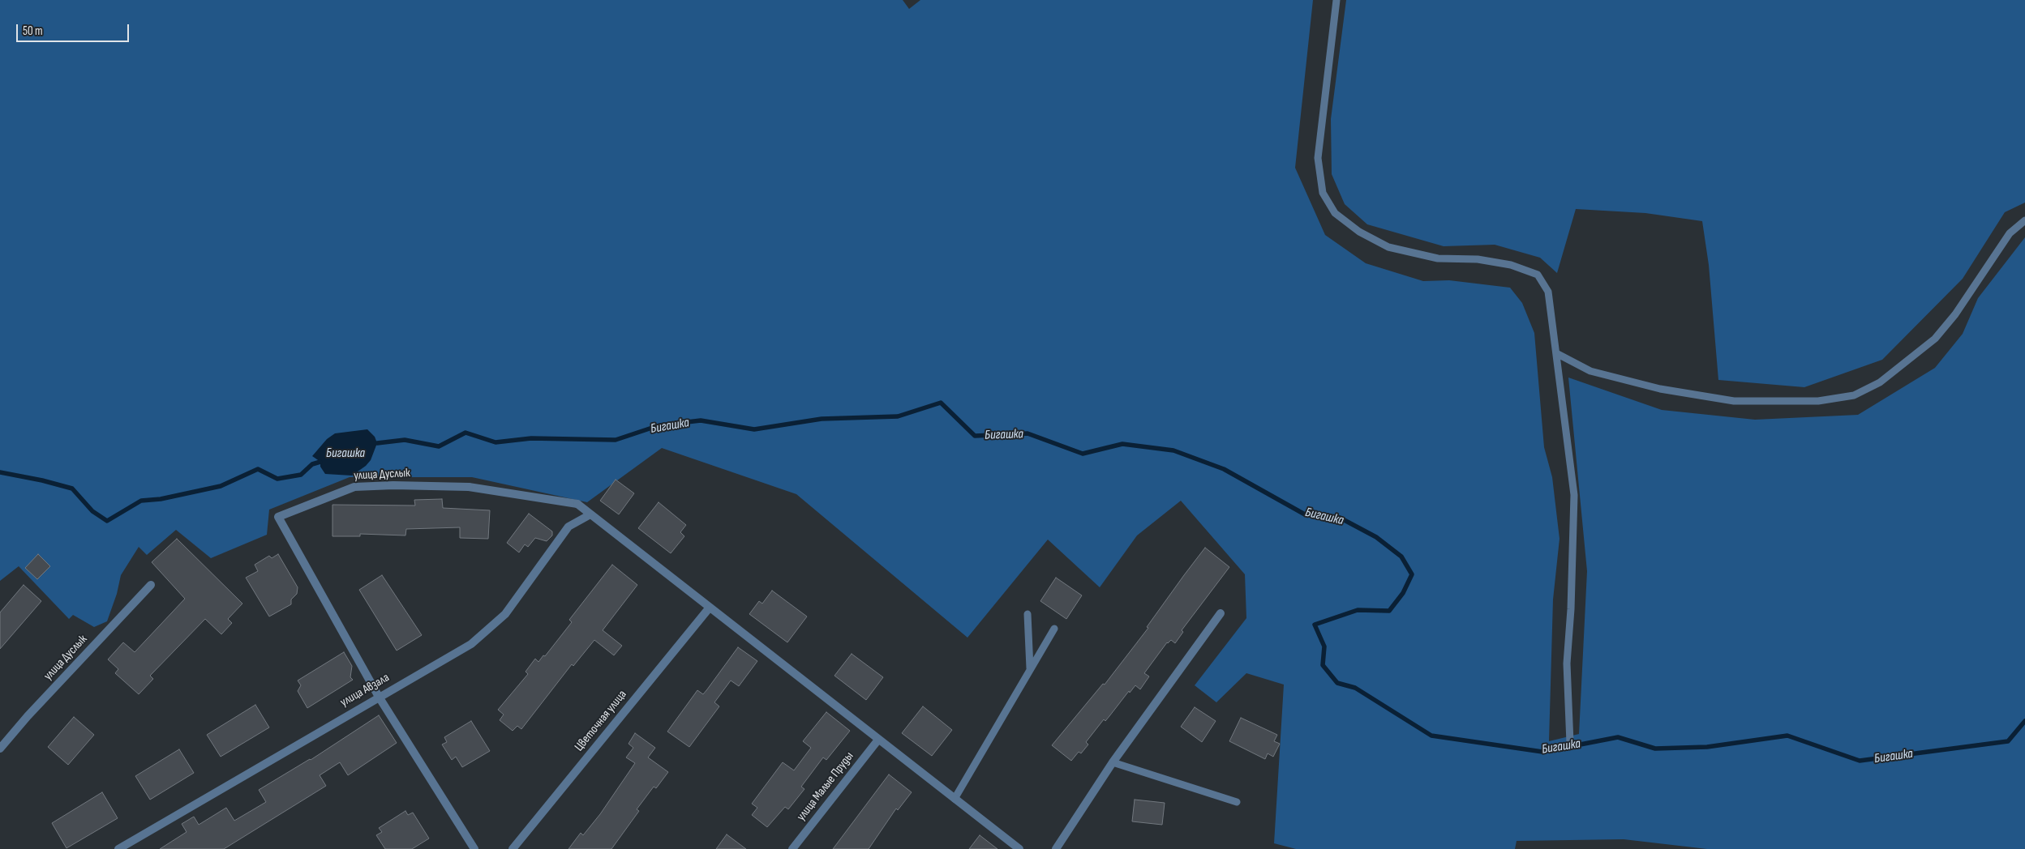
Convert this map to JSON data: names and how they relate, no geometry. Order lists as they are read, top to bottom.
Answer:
{
  "streets": {
    "street": [
      "улица Дуслык",
      "улица Авзала",
      "Цветочная улица",
      "улица Малые Пруды"
    ]
  },
  "crossings": [
    ["улица Дуслык", "улица Авзала"]
  ],
  "water": ["Бигашка"],
  "scale_bar": "50 m"
}
